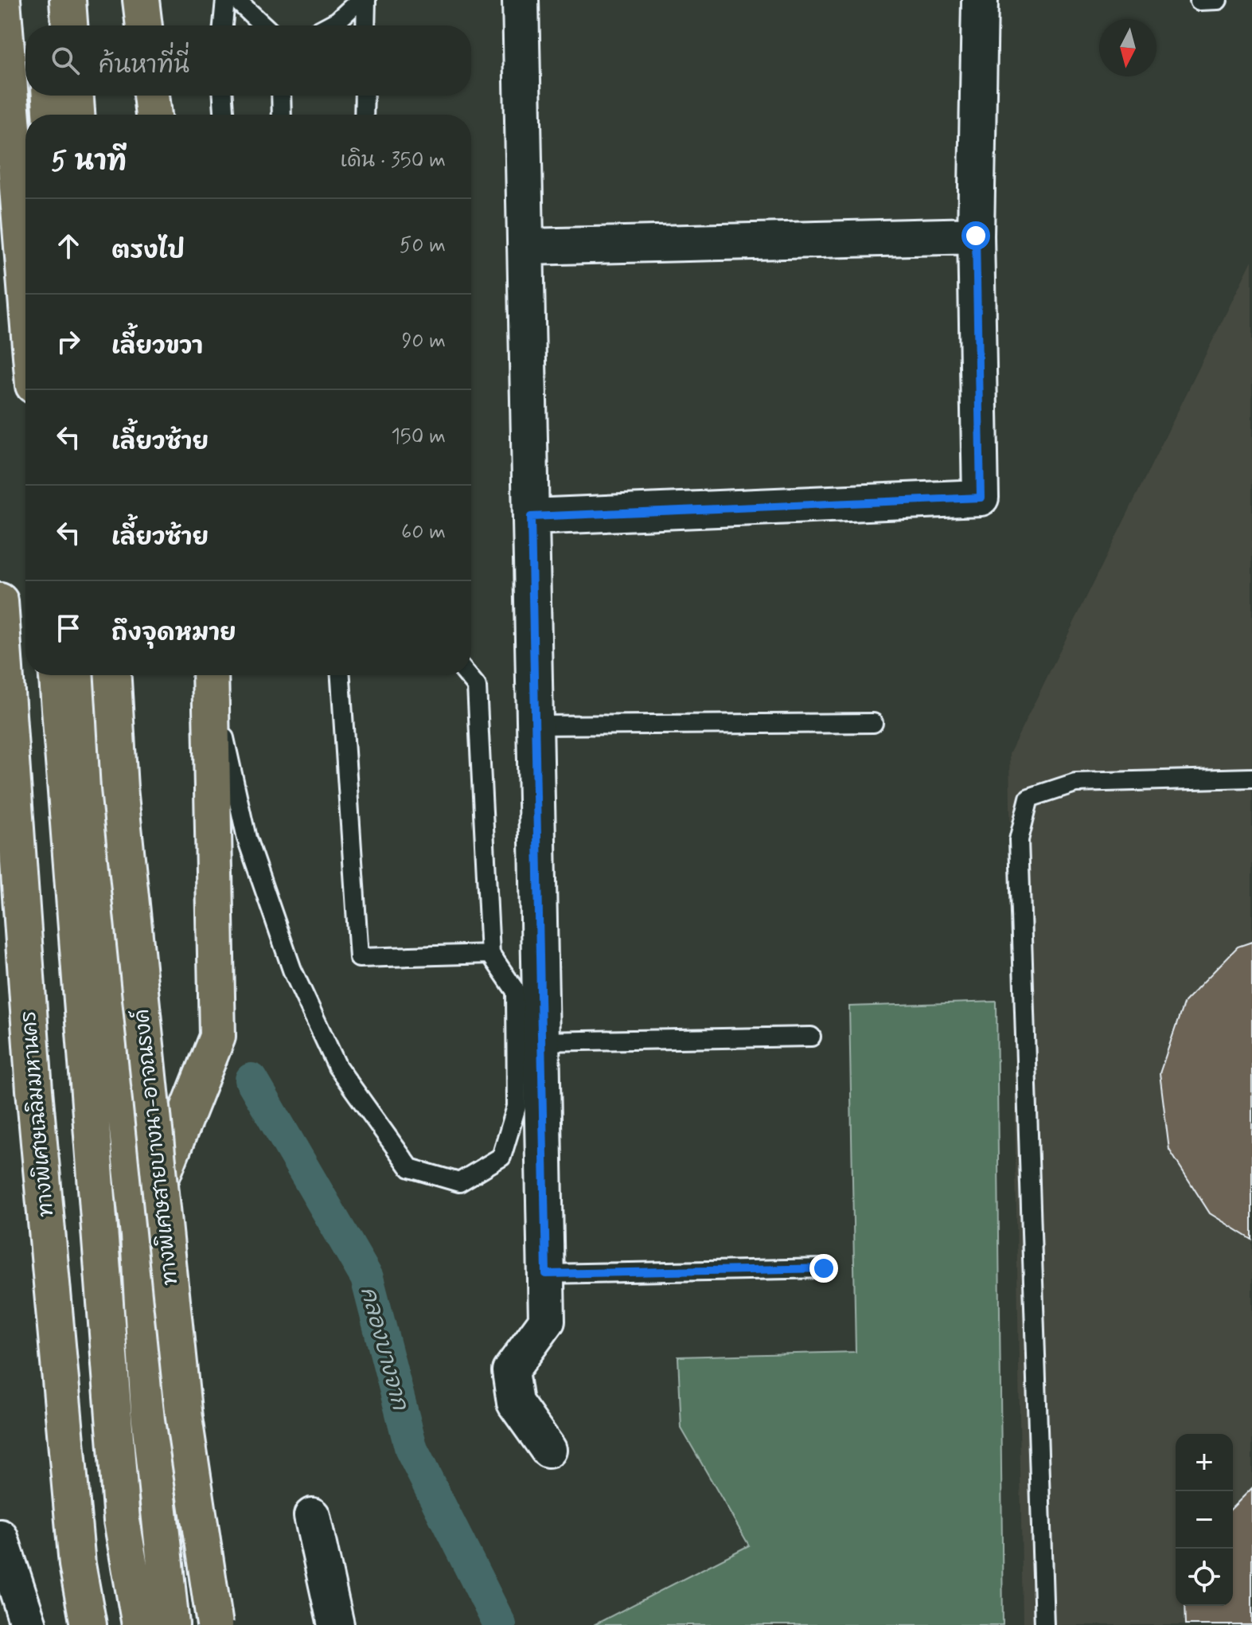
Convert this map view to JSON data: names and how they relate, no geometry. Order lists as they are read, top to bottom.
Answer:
{
  "streets": {
    "highway": ["ทางพิเศษเฉลิมมหานคร", "ทางพิเศษสายบางนา-อาจณรงค์"]
  },
  "water": ["คลองบางจาก"],
  "north": "bottom",
  "page": {
    "search": "ค้นหาที่นี่",
    "heading": ["5 นาที", "เดิน · 350 m"],
    "list": [
      ["ตรงไป", "50 m"],
      ["เลี้ยวขวา", "90 m"],
      ["เลี้ยวซ้าย", "150 m"],
      ["เลี้ยวซ้าย", "60 m"],
      "ถึงจุดหมาย"
    ],
    "map_buttons": ["+", "−"]
  }
}
